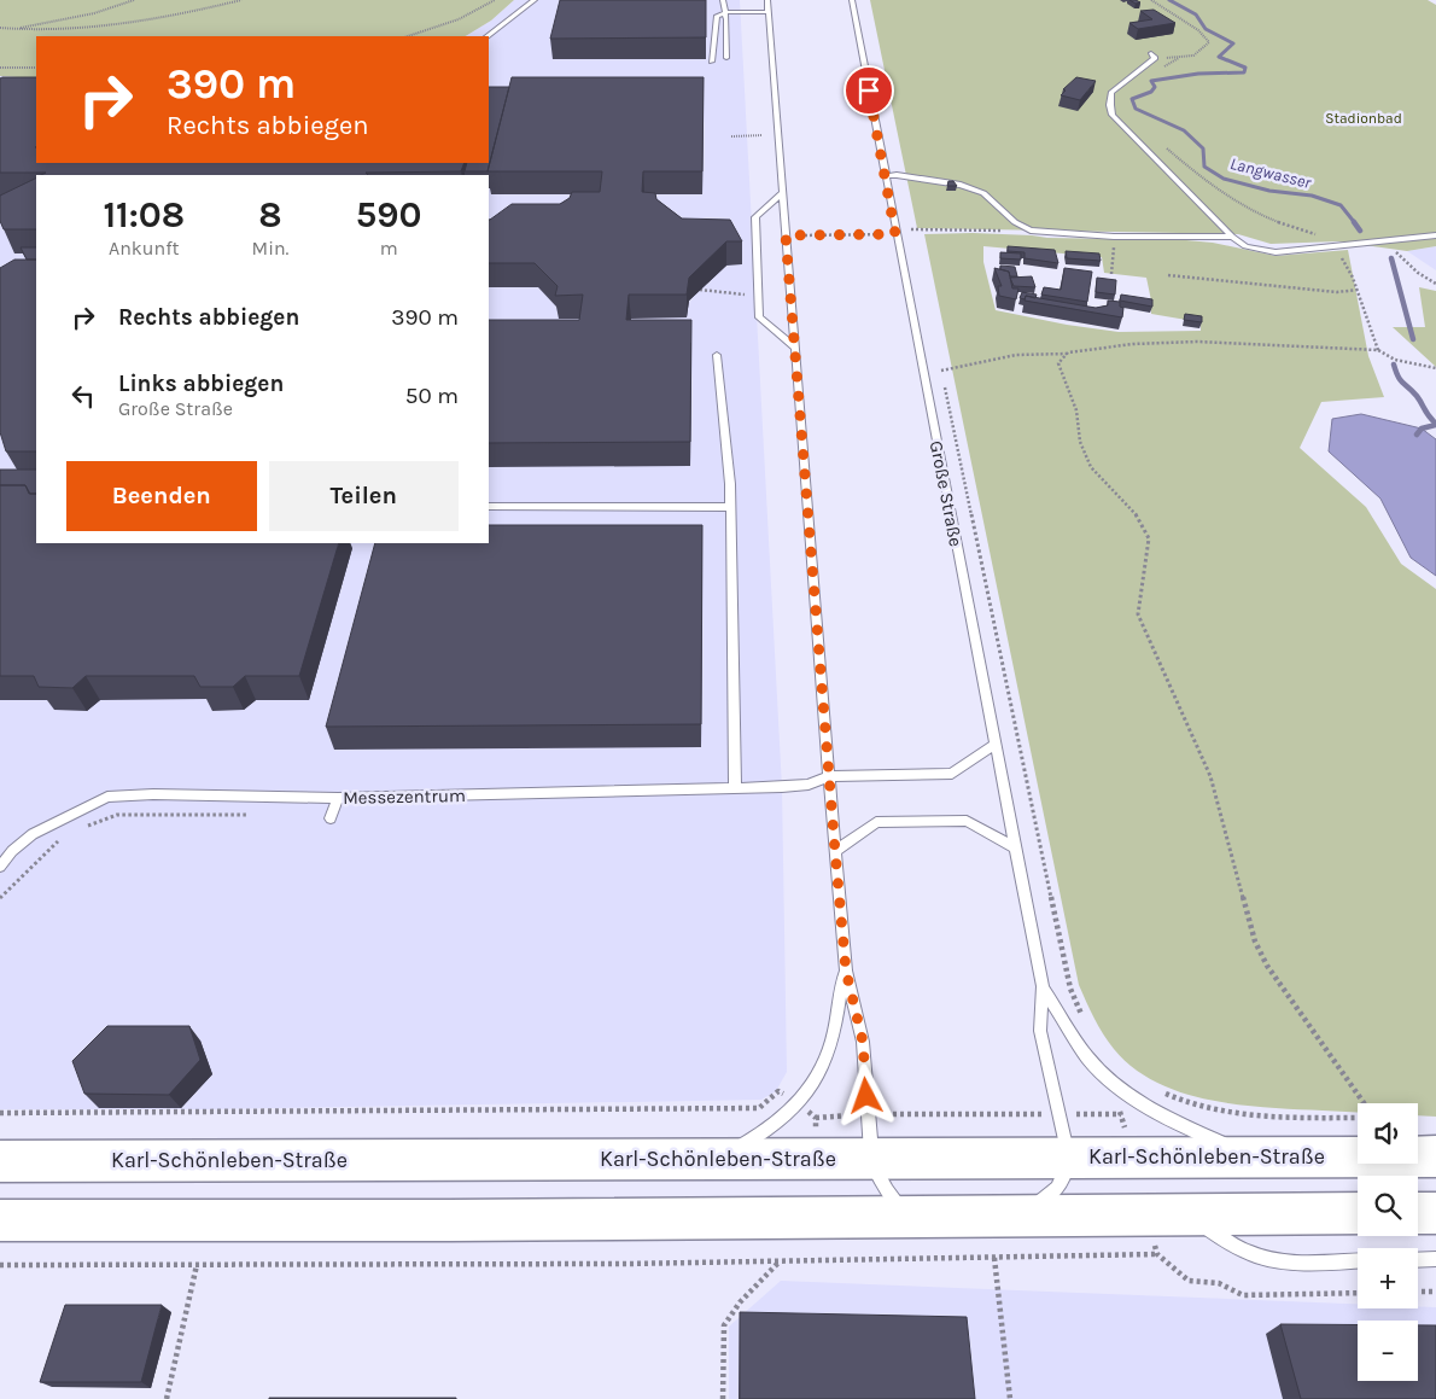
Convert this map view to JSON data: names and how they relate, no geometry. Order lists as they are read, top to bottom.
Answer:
{
  "streets": {
    "main road": ["Karl-Schönleben-Straße"],
    "lane": ["Große Straße", "Messezentrum"]
  },
  "crossings": [
    ["Große Straße", "Messezentrum"],
    ["Große Straße", "Karl-Schönleben-Straße"]
  ],
  "water": ["Langwasser"],
  "parks": ["Stadionbad"],
  "page": {
    "turn": ["390 m", "Rechts abbiegen"],
    "eta": [
      "11:08",
      "Ankunft",
      "8",
      "Min.",
      "590",
      "m"
    ],
    "list": [
      {
        "name": "Rechts abbiegen",
        "value": "390 m"
      },
      {
        "name": "Links abbiegen",
        "note": "Große Straße",
        "value": "50 m"
      }
    ],
    "buttons": ["Beenden", "Teilen"],
    "map_buttons": ["+", "−"]
  }
}
